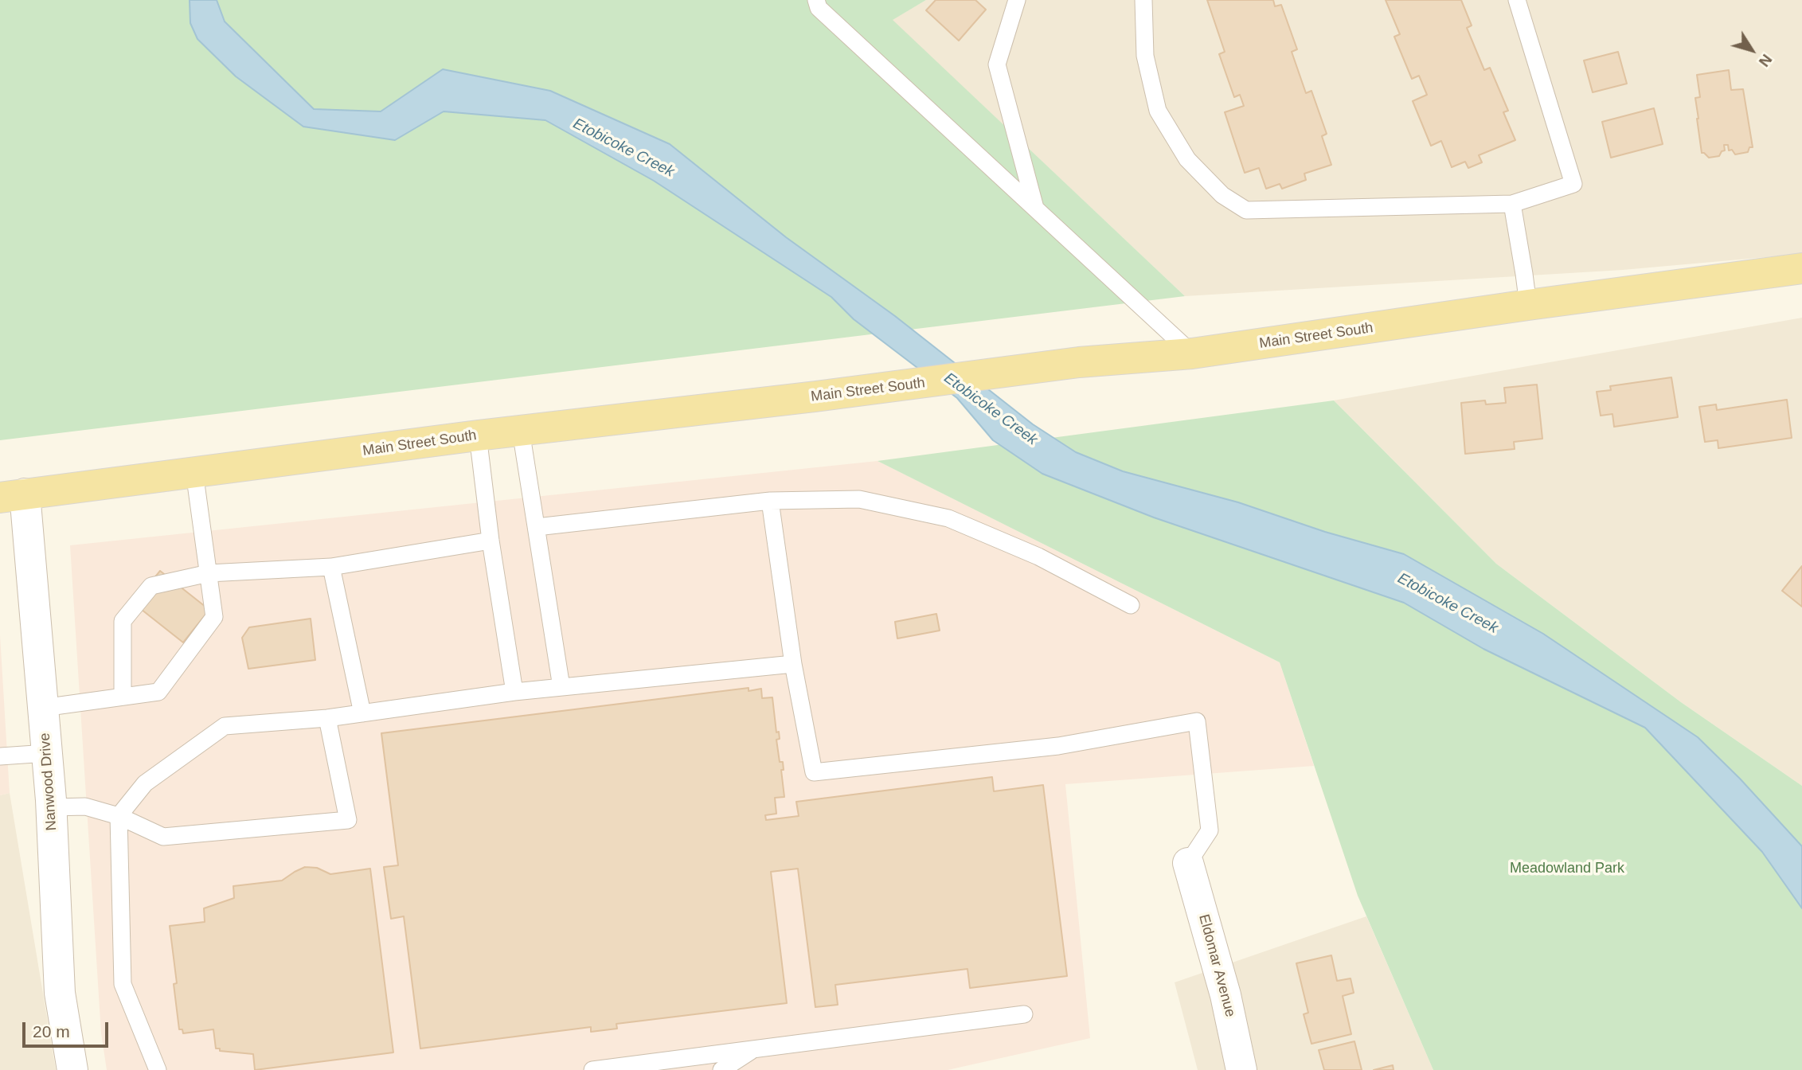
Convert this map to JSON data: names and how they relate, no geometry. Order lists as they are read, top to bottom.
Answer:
{
  "streets": {
    "main road": ["Main Street South"],
    "street": ["Nanwood Drive", "Eldomar Avenue"]
  },
  "crossings": [
    ["Main Street South", "Nanwood Drive"]
  ],
  "water": ["Etobicoke Creek"],
  "parks": ["Meadowland Park"],
  "scale_bar": "20 m",
  "north": "bottom right"
}
